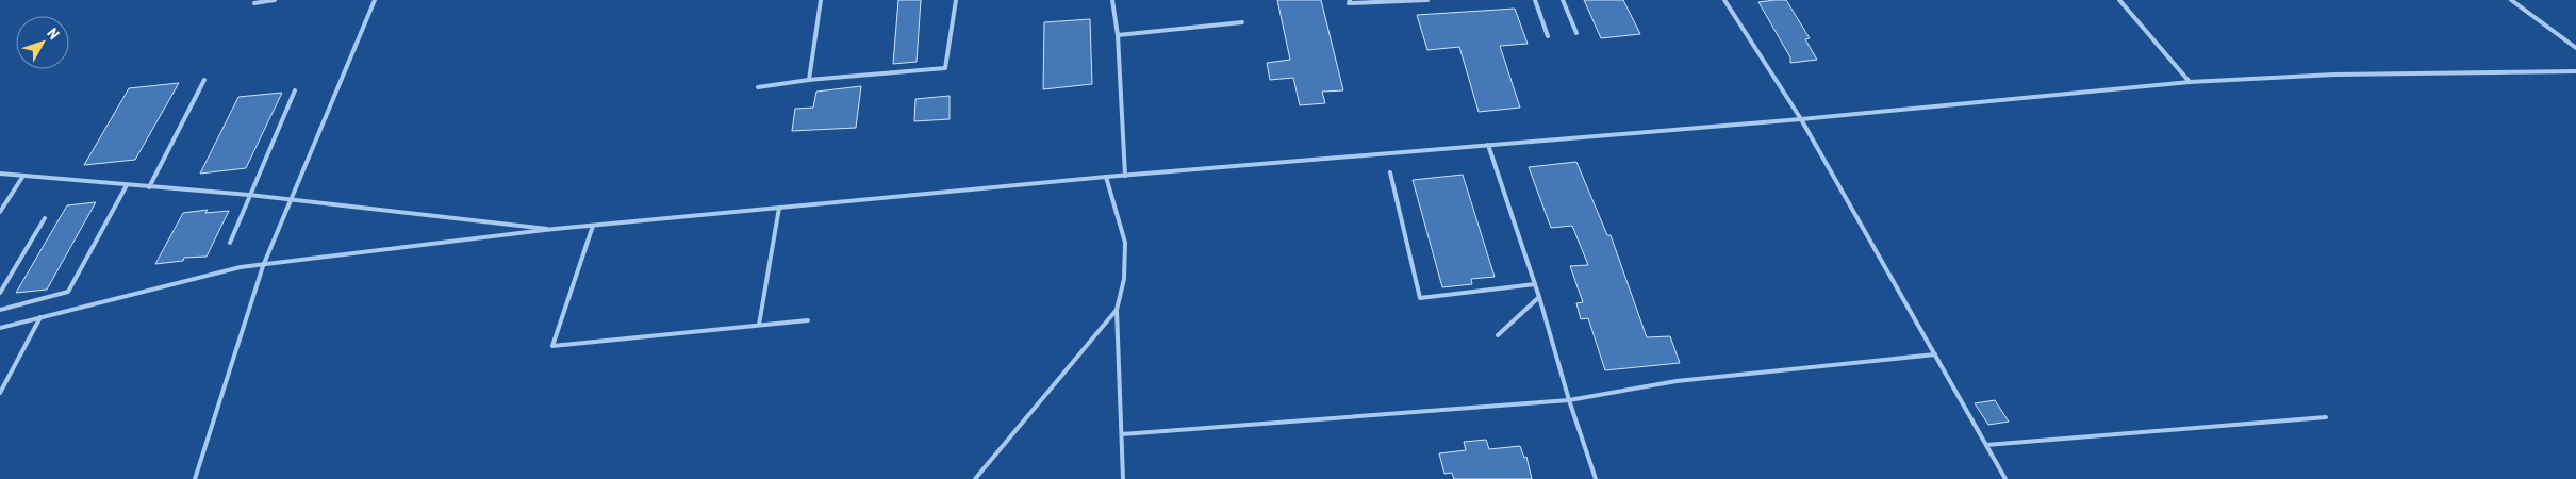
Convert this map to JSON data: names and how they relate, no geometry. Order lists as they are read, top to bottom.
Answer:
{
  "north": "top right"
}
